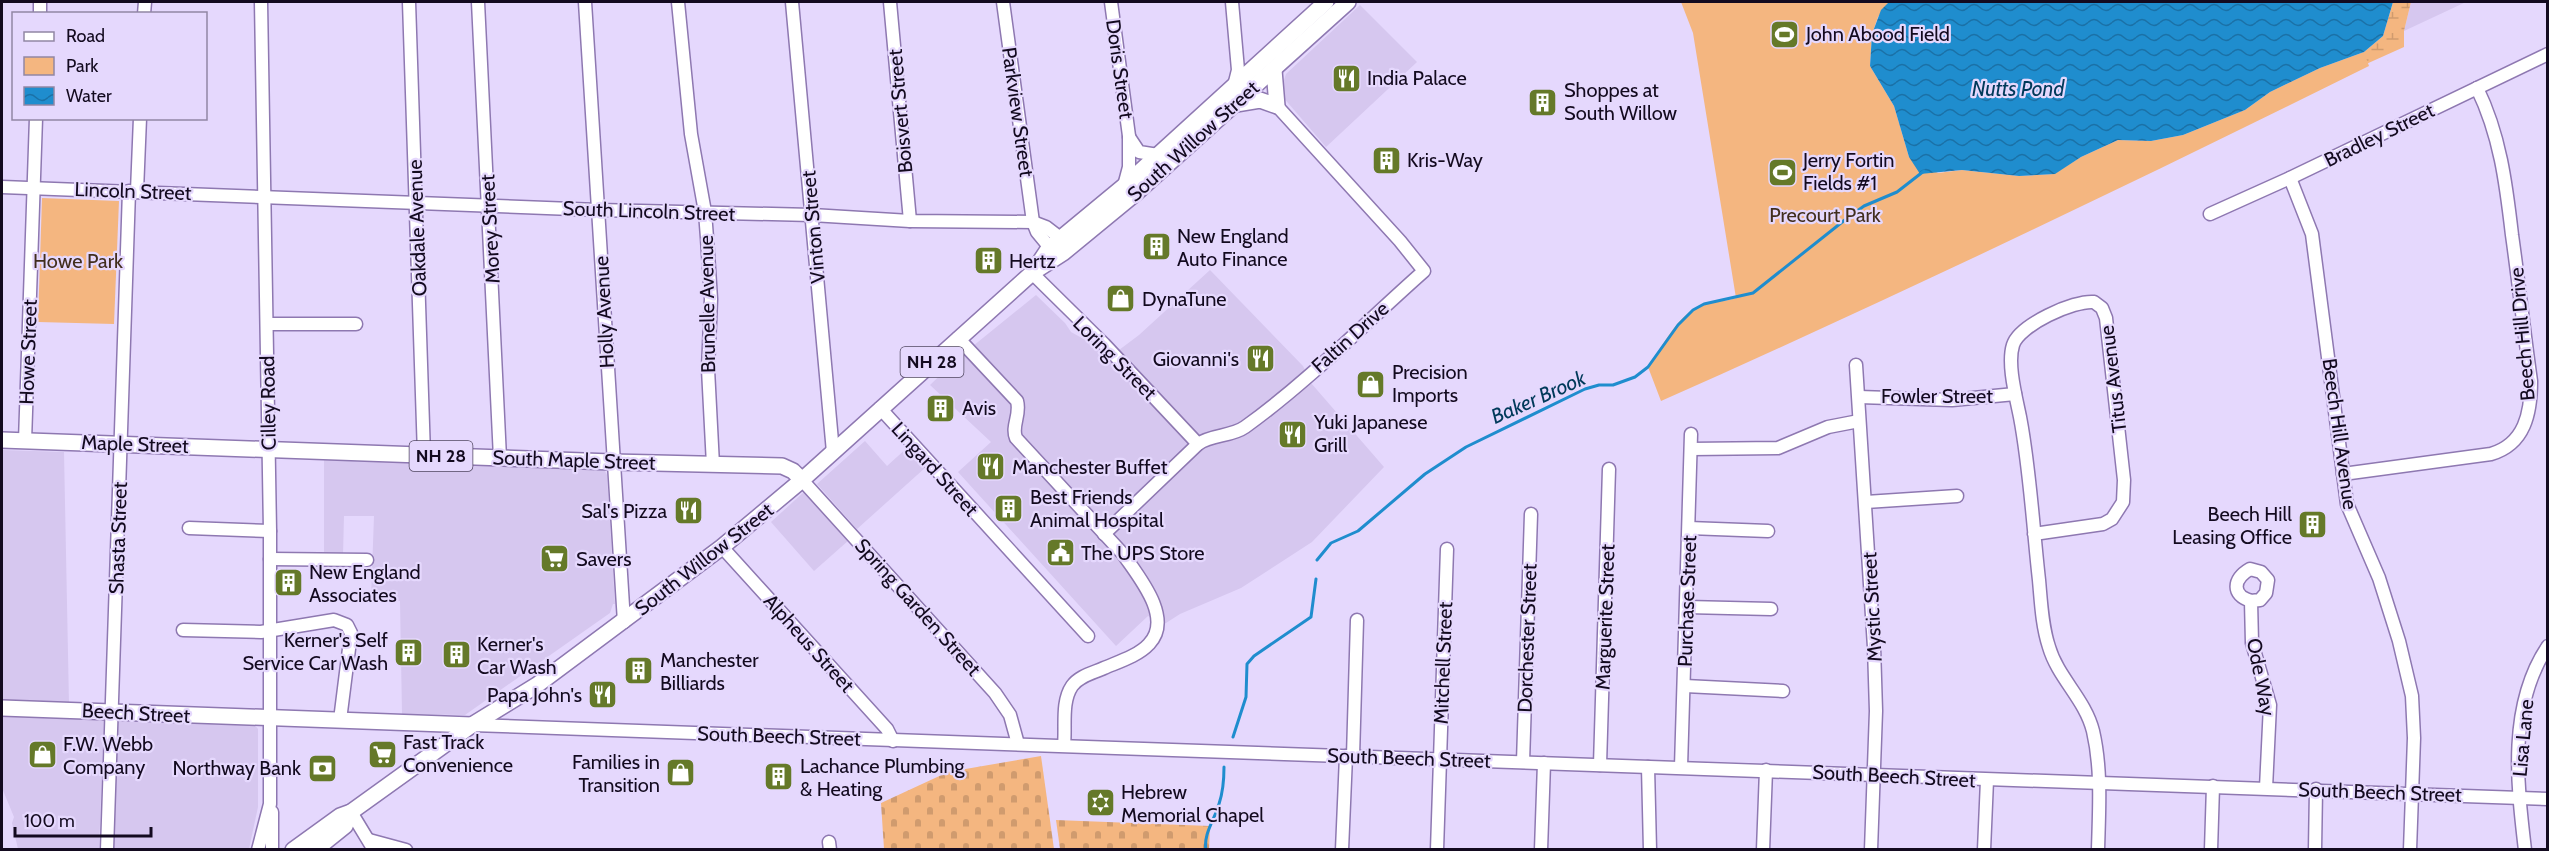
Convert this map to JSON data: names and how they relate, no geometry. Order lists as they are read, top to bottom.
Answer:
{
  "streets": {
    "main road": [
      "South Willow Street",
      "NH 28",
      "Maple Street",
      "South Maple Street",
      "Beech Street",
      "South Beech Street"
    ],
    "street": [
      "Doris Street",
      "Boisvert Street",
      "Parkview Street",
      "Bradley Street",
      "Lincoln Street",
      "South Lincoln Street",
      "Vinton Street",
      "Oakdale Avenue",
      "Morey Street",
      "Brunelle Avenue",
      "Holly Avenue",
      "Beech Hill Drive",
      "Faltin Drive",
      "Howe Street",
      "Loring Street",
      "Titus Avenue",
      "Fowler Street",
      "Cilley Road",
      "Beech Hill Avenue",
      "Lingard Street",
      "Shasta Street",
      "Purchase Street",
      "Spring Garden Street",
      "Mystic Street",
      "Marguerite Street",
      "Dorchester Street",
      "Alpheus Street",
      "Mitchell Street",
      "Ode Way",
      "Lisa Lane"
    ]
  },
  "crossings": [
    ["Doris Street", "South Willow Street"],
    ["Boisvert Street", "South Lincoln Street"],
    ["Parkview Street", "South Lincoln Street"],
    ["Bradley Street", "Beech Hill Drive"],
    ["Bradley Street", "Beech Hill Avenue"],
    ["South Willow Street", "South Lincoln Street"],
    ["South Willow Street", "Vinton Street"],
    ["South Willow Street", "Holly Avenue"],
    ["South Willow Street", "Loring Street"],
    ["South Willow Street", "South Maple Street"],
    ["South Willow Street", "Lingard Street"],
    ["South Willow Street", "Spring Garden Street"],
    ["South Willow Street", "Alpheus Street"],
    ["South Willow Street", "South Beech Street"],
    ["Lincoln Street", "South Lincoln Street"],
    ["Lincoln Street", "Howe Street"],
    ["Lincoln Street", "Cilley Road"],
    ["Lincoln Street", "Shasta Street"],
    ["South Lincoln Street", "Vinton Street"],
    ["South Lincoln Street", "Oakdale Avenue"],
    ["South Lincoln Street", "Morey Street"],
    ["South Lincoln Street", "Brunelle Avenue"],
    ["South Lincoln Street", "Holly Avenue"],
    ["South Lincoln Street", "Cilley Road"],
    ["Oakdale Avenue", "South Maple Street"],
    ["Morey Street", "South Maple Street"],
    ["Brunelle Avenue", "South Maple Street"],
    ["Holly Avenue", "South Maple Street"],
    ["Beech Hill Drive", "Beech Hill Avenue"],
    ["Faltin Drive", "Loring Street"],
    ["Howe Street", "Maple Street"],
    ["Titus Avenue", "Fowler Street"],
    ["Titus Avenue", "South Beech Street"],
    ["Fowler Street", "Mystic Street"],
    ["Cilley Road", "Maple Street"],
    ["Cilley Road", "South Maple Street"],
    ["Cilley Road", "Beech Street"],
    ["Cilley Road", "South Beech Street"],
    ["Beech Hill Avenue", "South Beech Street"],
    ["Maple Street", "South Maple Street"],
    ["Maple Street", "Shasta Street"],
    ["South Maple Street", "Spring Garden Street"],
    ["Shasta Street", "Beech Street"],
    ["Purchase Street", "South Beech Street"],
    ["Spring Garden Street", "South Beech Street"],
    ["Mystic Street", "South Beech Street"],
    ["Marguerite Street", "South Beech Street"],
    ["Dorchester Street", "South Beech Street"],
    ["Alpheus Street", "South Beech Street"],
    ["Mitchell Street", "South Beech Street"],
    ["Ode Way", "South Beech Street"],
    ["Beech Street", "South Beech Street"],
    ["South Beech Street", "Lisa Lane"]
  ],
  "water": ["Nutts Pond", "Baker Brook"],
  "parks": ["Precourt Park", "Howe Park"],
  "places": {
    "sports": ["John Abood Field", "Jerry Fortin Fields #1"],
    "restaurant": [
      "India Palace",
      "Giovanni's",
      "Yuki Japanese Grill",
      "Manchester Buffet",
      "Sal's Pizza",
      "Papa John's"
    ],
    "building": [
      "Shoppes at South Willow",
      "Kris-Way",
      "New England Auto Finance",
      "Hertz",
      "Avis",
      "Best Friends Animal Hospital",
      "Beech Hill Leasing Office",
      "New England Associates",
      "Kerner's Self Service Car Wash",
      "Kerner's Car Wash",
      "Manchester Billiards",
      "Lachance Plumbing & Heating"
    ],
    "shop": [
      "DynaTune",
      "Precision Imports",
      "F.W. Webb Company",
      "Families in Transition"
    ],
    "public building": ["The UPS Store"],
    "supermarket": ["Savers", "Fast Track Convenience"],
    "bank": ["Northway Bank"],
    "synagogue": ["Hebrew Memorial Chapel"]
  },
  "legend": ["Road", "Park", "Water"],
  "scale_bar": "100 m"
}
